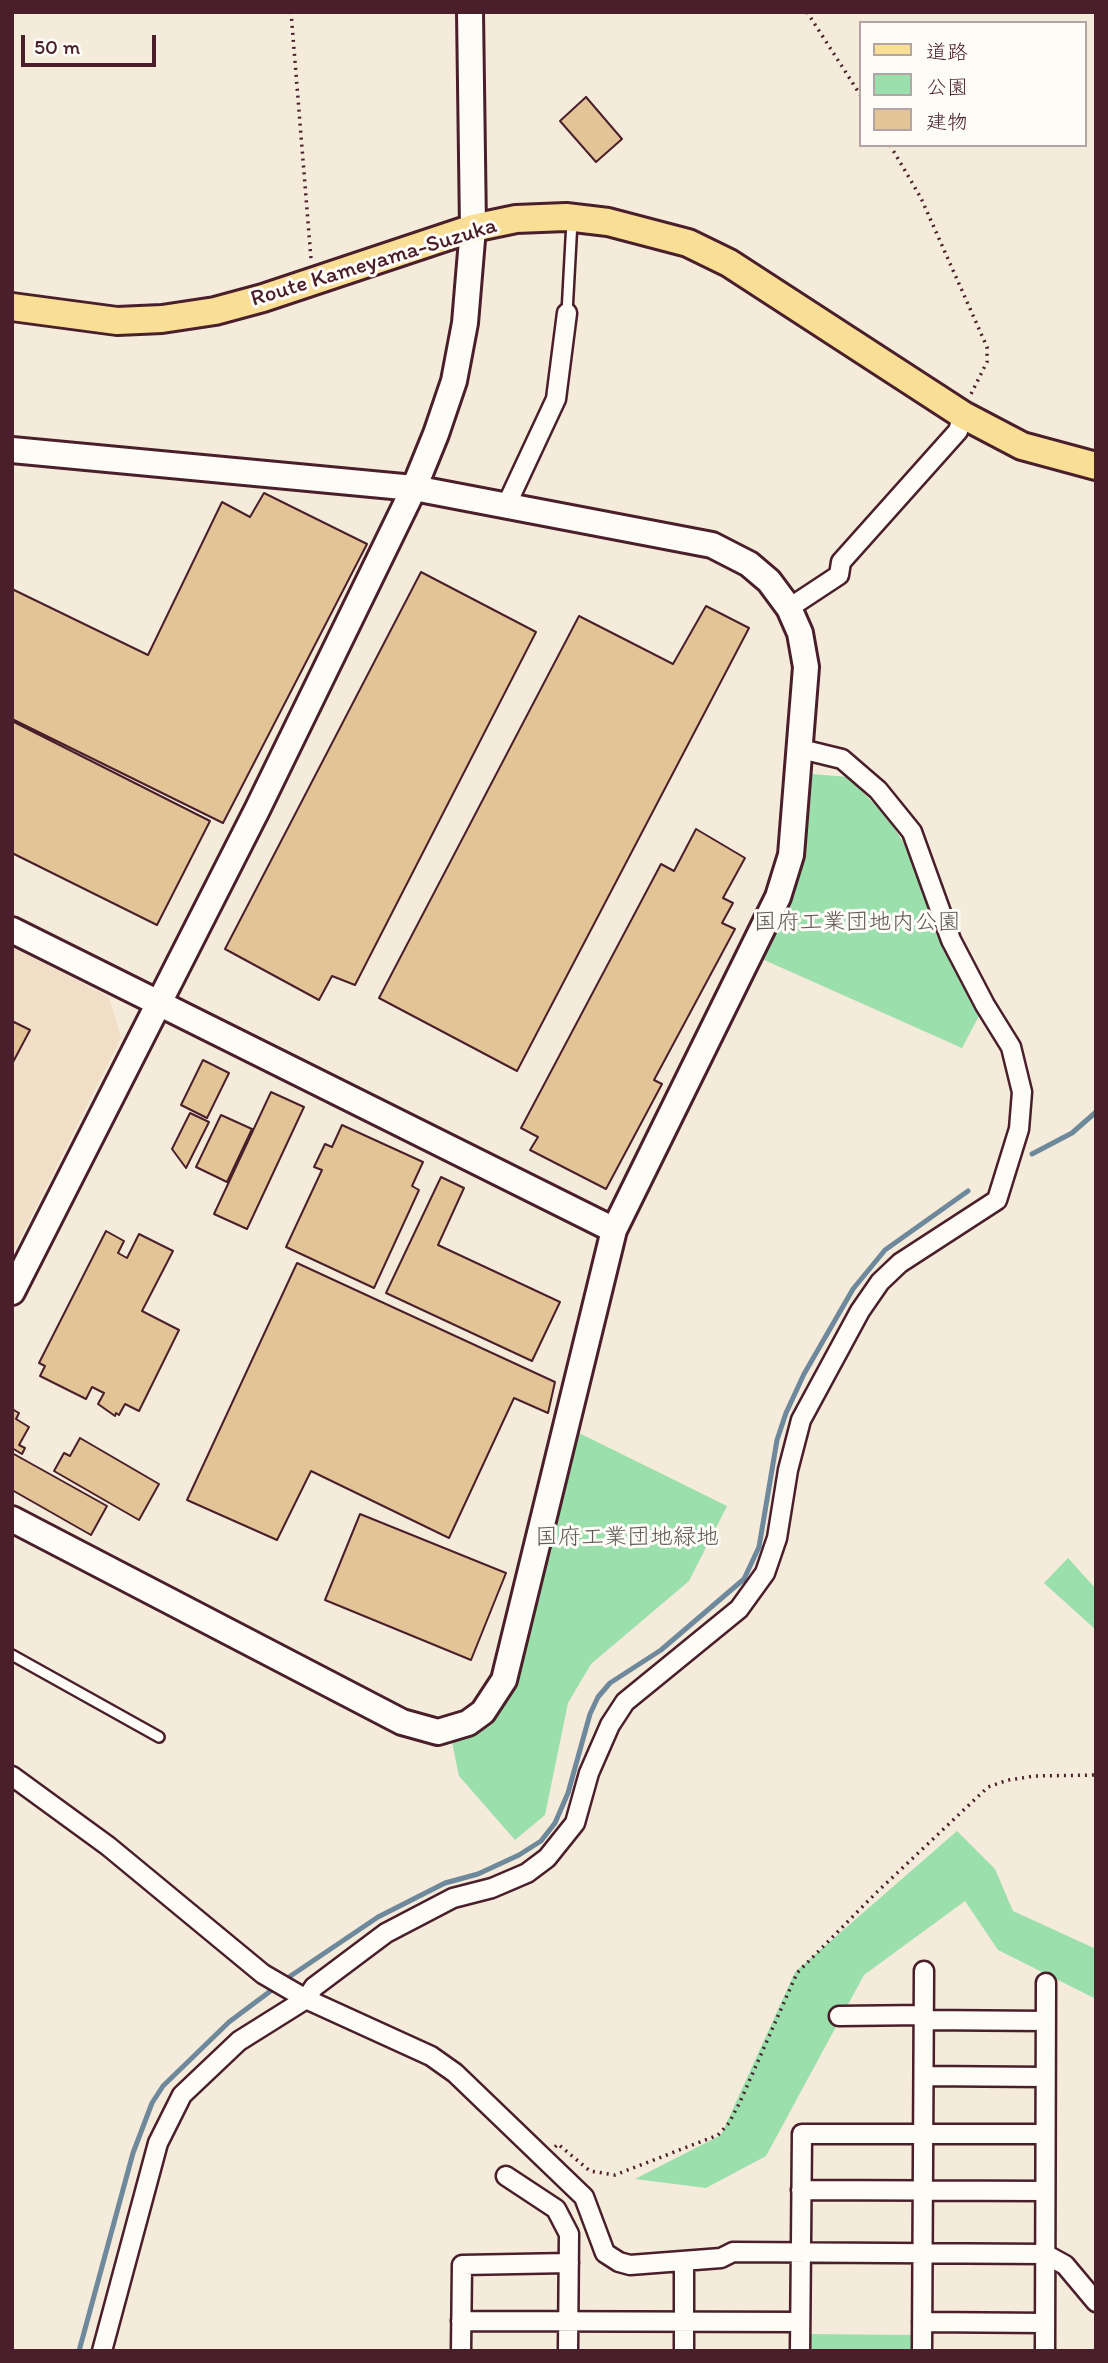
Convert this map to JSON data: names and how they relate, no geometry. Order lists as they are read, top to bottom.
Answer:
{
  "streets": {
    "main road": ["Route Kameyama-Suzuka"]
  },
  "parks": ["国府工業団地内公園", "国府工業団地緑地"],
  "legend": ["道路", "公園", "建物"],
  "scale_bar": "50 m"
}
